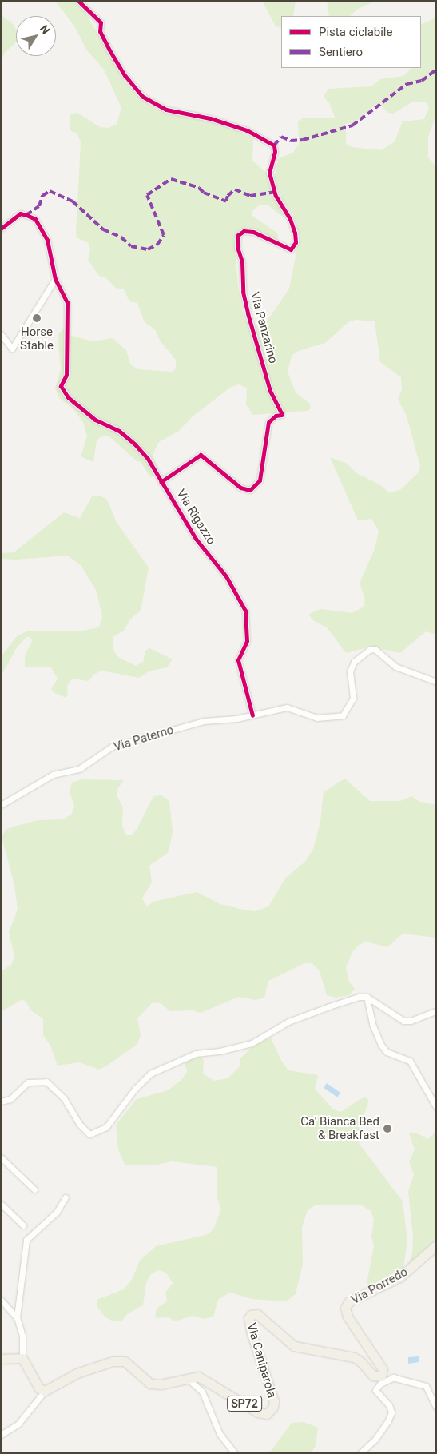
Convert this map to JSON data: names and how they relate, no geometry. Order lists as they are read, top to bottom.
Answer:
{
  "streets": {
    "main road": ["Via Porredo", "Via Caniparola", "SP72"],
    "street": ["Via Panzarino", "Via Rigazzo", "Via Paterno"]
  },
  "crossings": [
    ["Via Panzarino", "Via Rigazzo"],
    ["Via Rigazzo", "Via Paterno"],
    ["Via Porredo", "Via Caniparola"]
  ],
  "places": ["Horse Stable", "Ca' Bianca Bed & Breakfast"],
  "legend": ["Pista ciclabile", "Sentiero"],
  "north": "top right"
}
